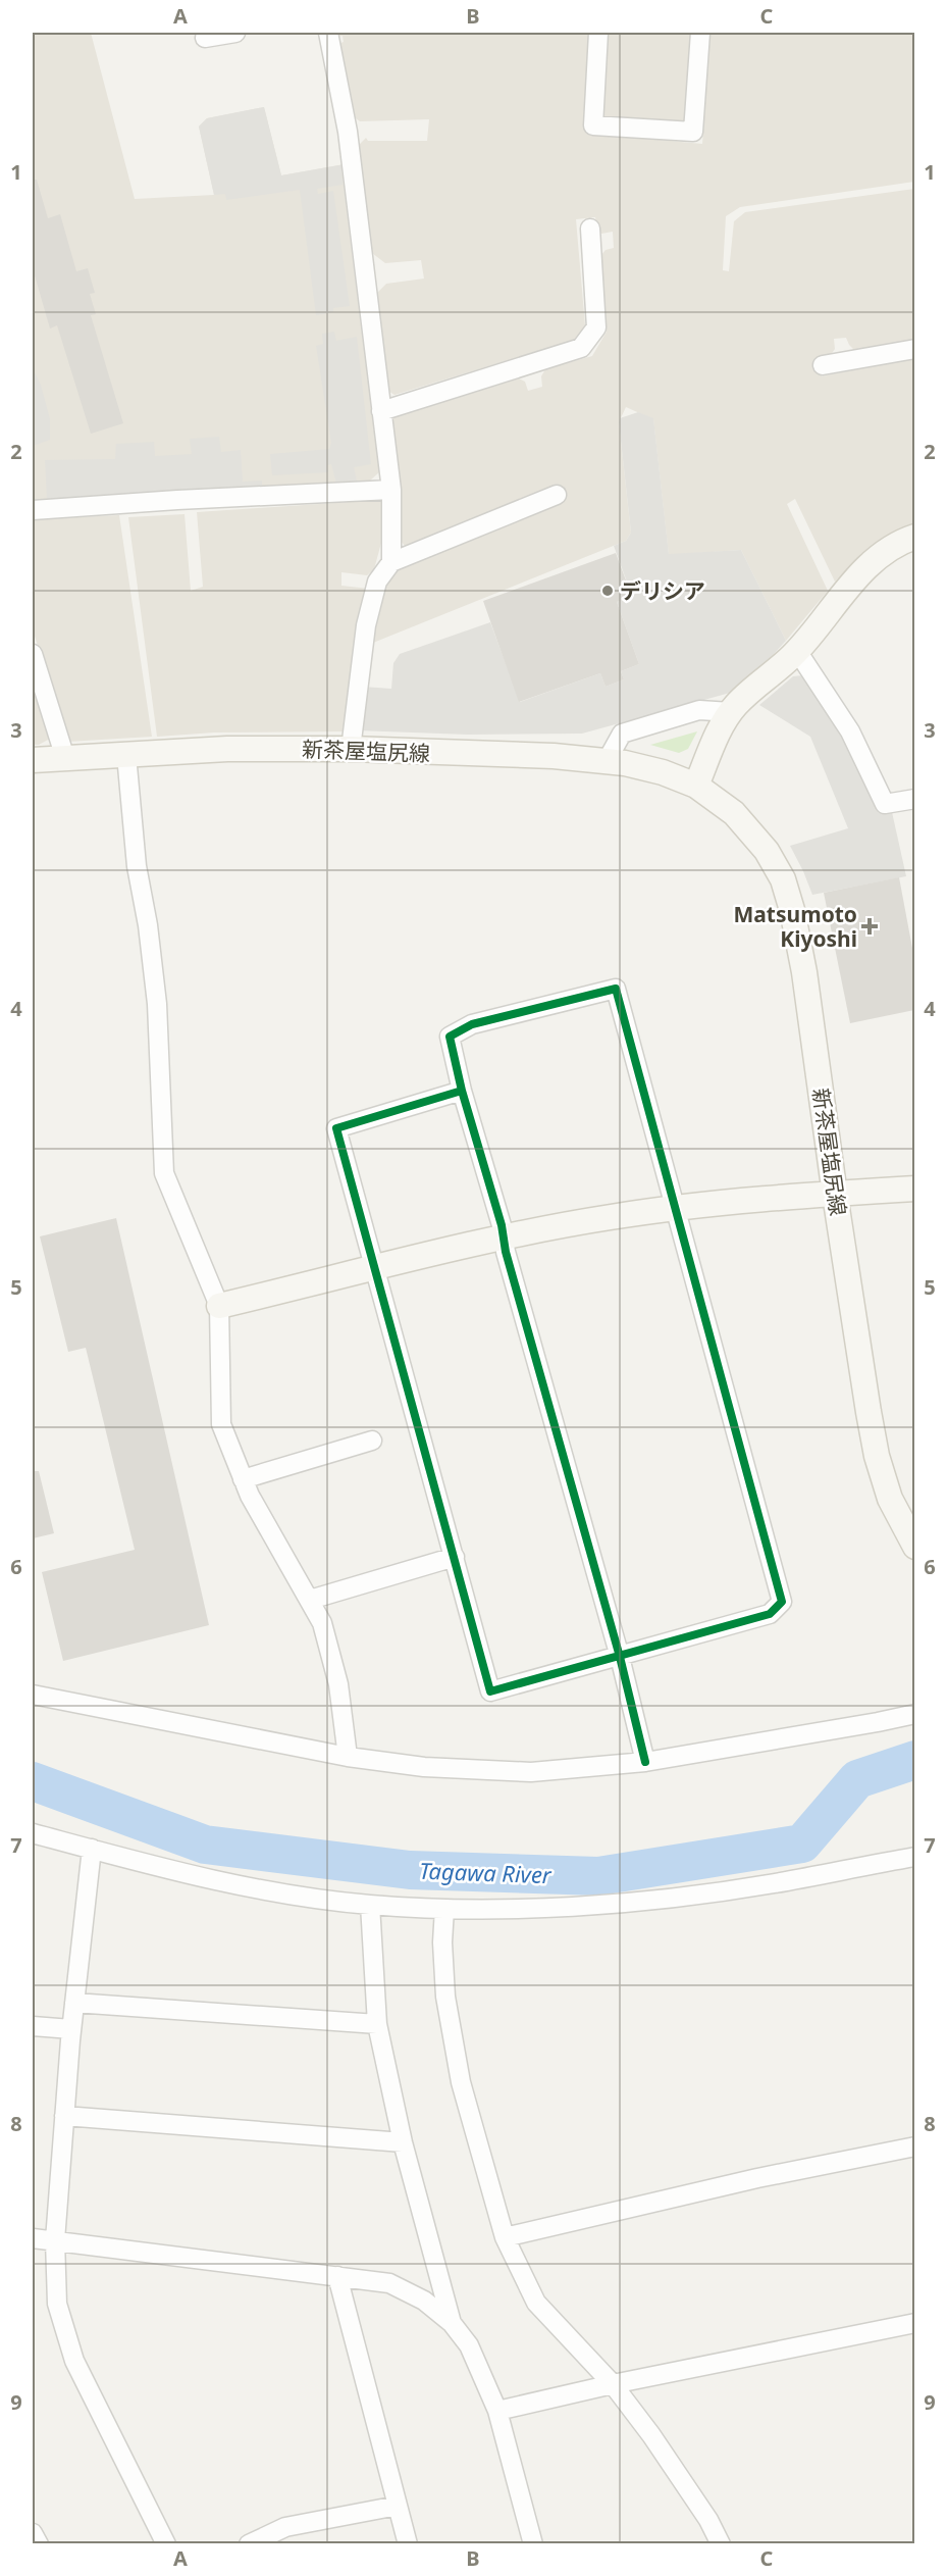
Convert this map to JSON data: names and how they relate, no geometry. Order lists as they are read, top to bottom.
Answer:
{
  "streets": {
    "main road": ["新茶屋塩尻線"]
  },
  "water": ["Tagawa River"],
  "places": {
    "other": ["デリシア"],
    "health": ["Matsumoto Kiyoshi"]
  },
  "grid": {
    "columns": ["A", "B", "C"],
    "rows": [
      "1",
      "2",
      "3",
      "4",
      "5",
      "6",
      "7",
      "8",
      "9"
    ]
  }
}
